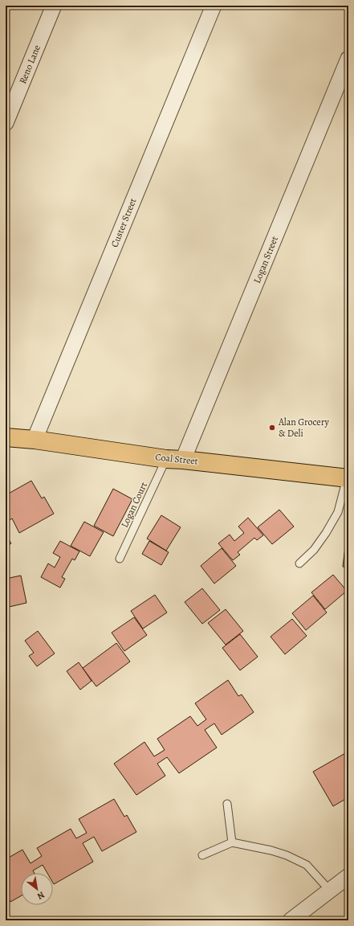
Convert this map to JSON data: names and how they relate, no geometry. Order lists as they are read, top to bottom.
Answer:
{
  "streets": {
    "main road": ["Coal Street"],
    "street": ["Reno Lane", "Custer Street", "Logan Street"],
    "lane": ["Logan Court"]
  },
  "crossings": [
    ["Custer Street", "Coal Street"],
    ["Logan Street", "Coal Street"],
    ["Logan Street", "Logan Court"],
    ["Coal Street", "Logan Court"]
  ],
  "places": ["Alan Grocery & Deli"],
  "north": "bottom right"
}
